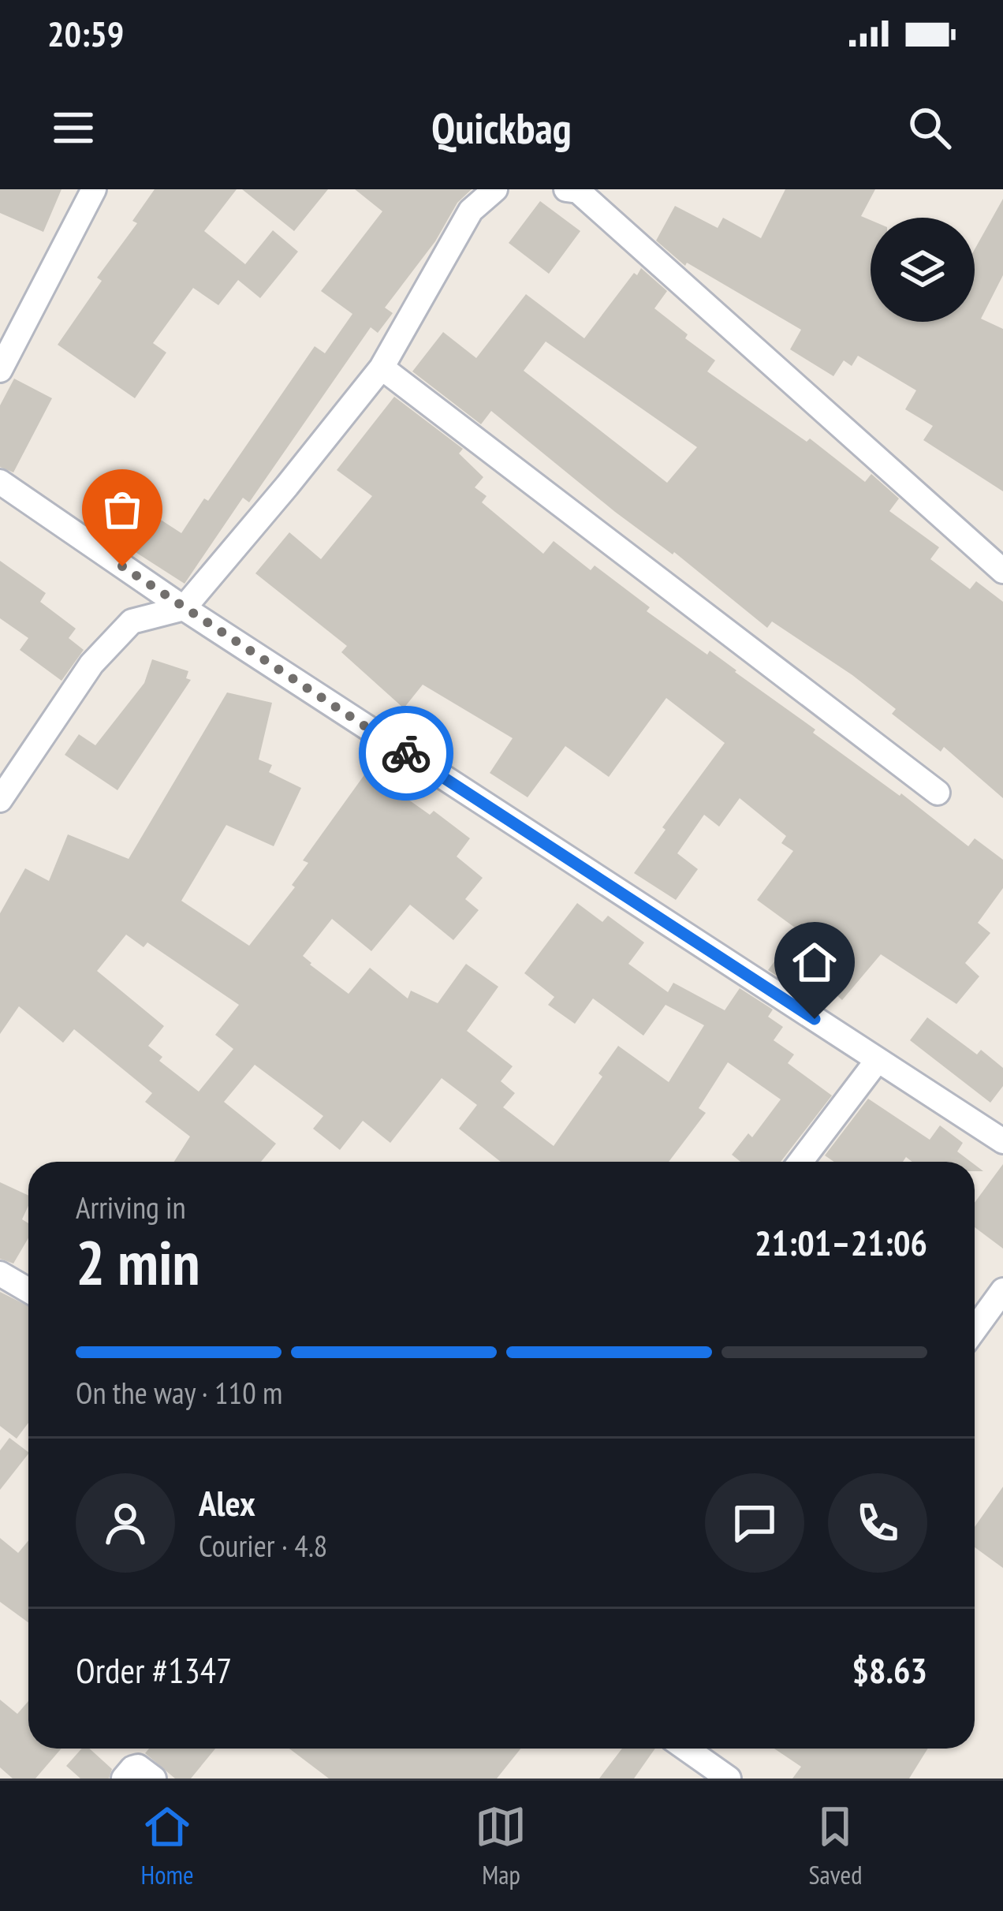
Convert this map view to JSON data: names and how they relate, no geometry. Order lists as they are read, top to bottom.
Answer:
{
  "page": {
    "status": "20:59",
    "header": "Quickbag",
    "heading": ["2 min", "Arriving in", "21:01–21:06"],
    "panel": [
      "Alex",
      "Courier · 4.8",
      "Order #1347",
      "$8.63"
    ],
    "bar": "On the way · 110 m",
    "tabs": ["Home", "Map", "Saved"]
  }
}
